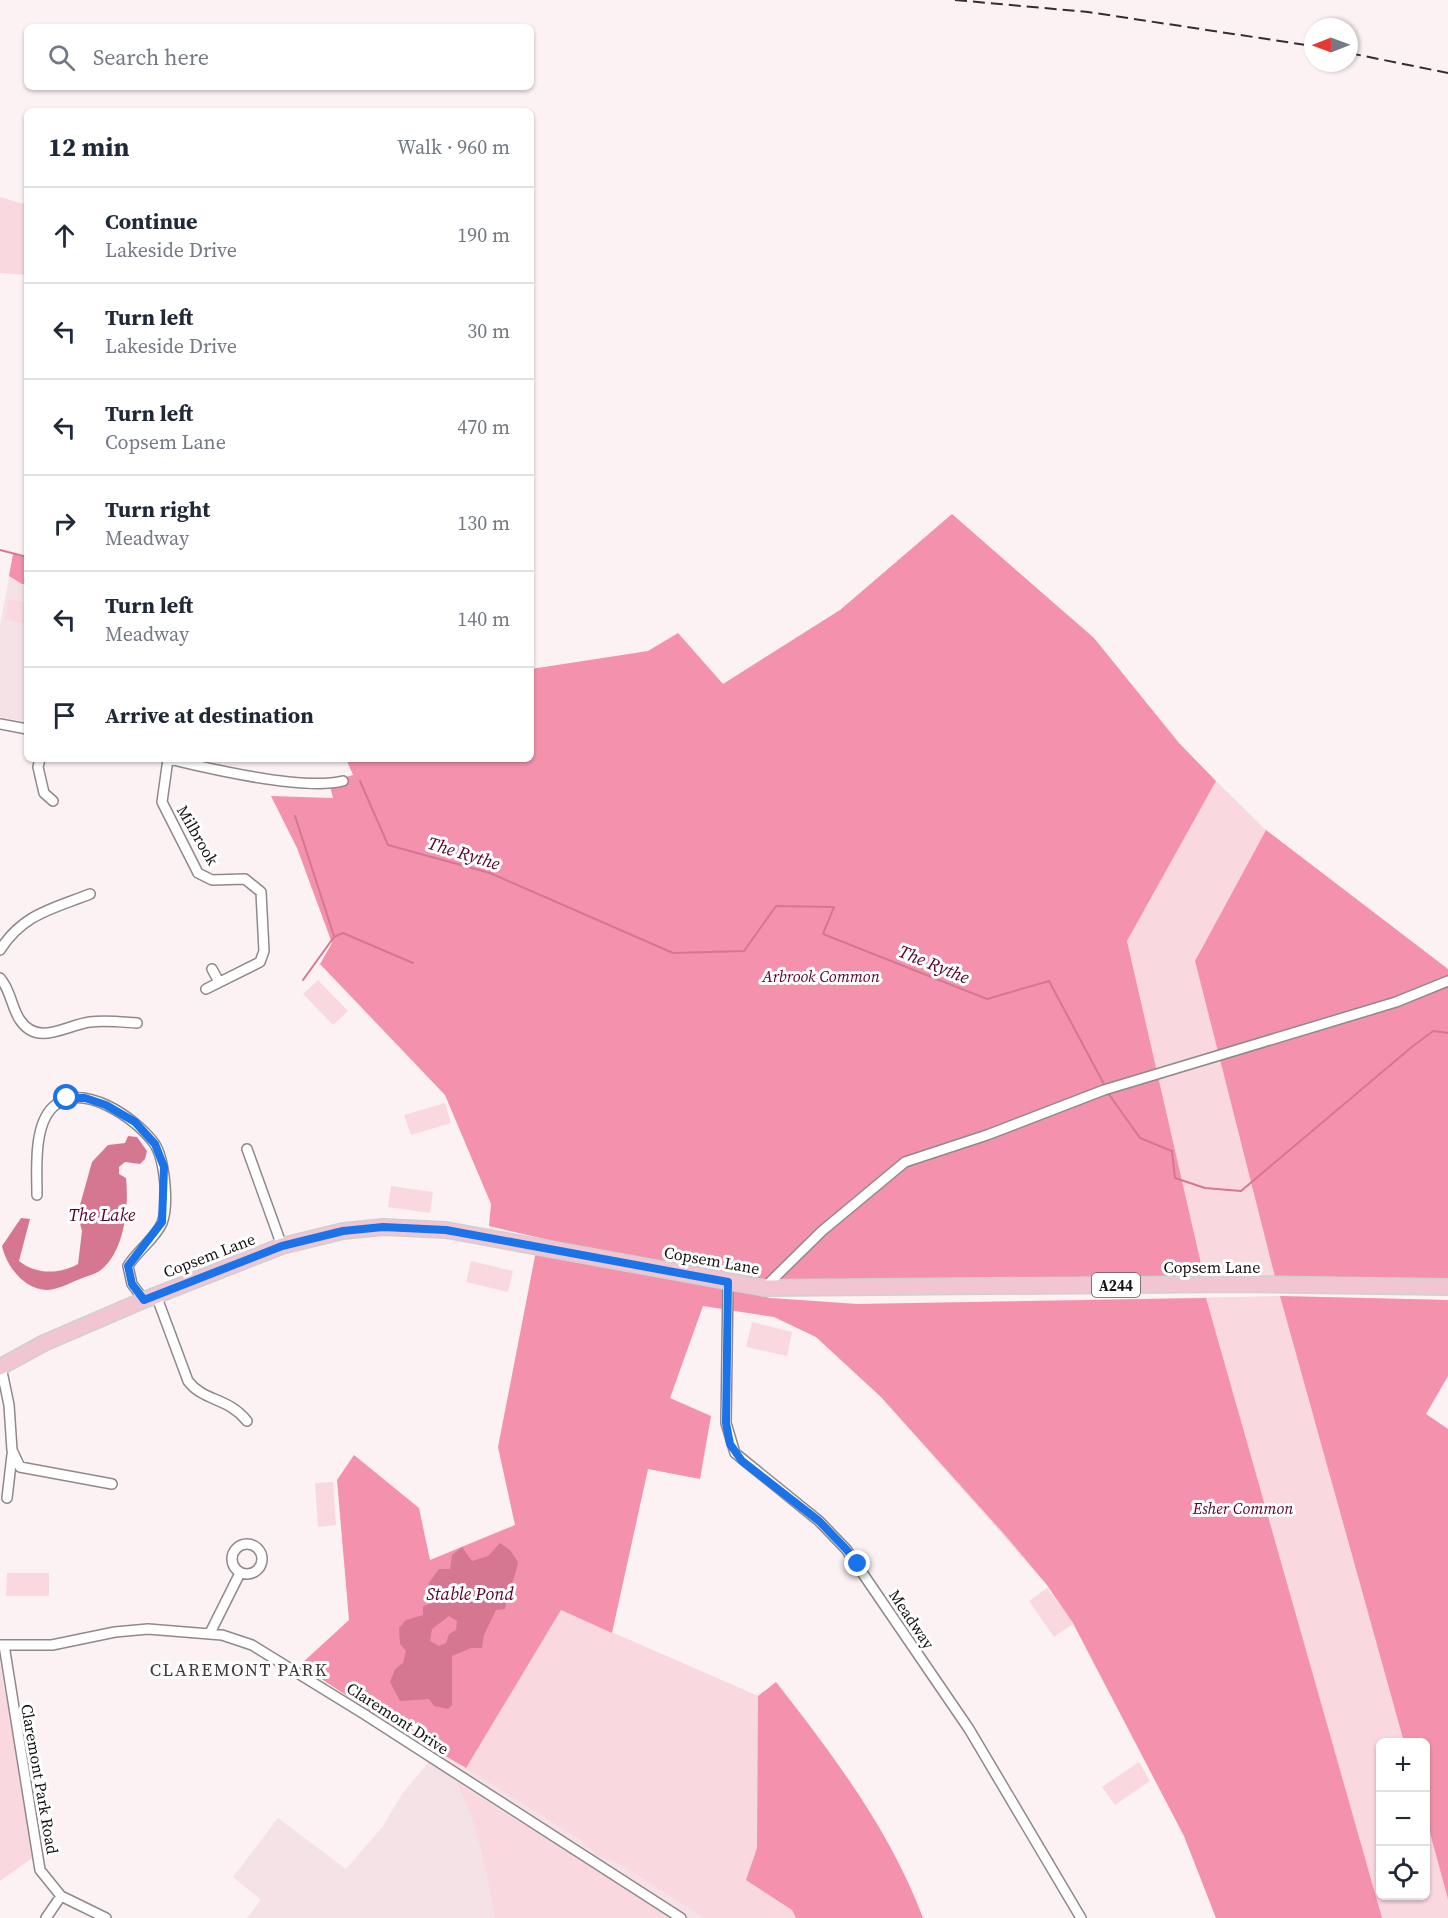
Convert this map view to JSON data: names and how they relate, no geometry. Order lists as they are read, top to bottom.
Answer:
{
  "streets": {
    "main road": ["Copsem Lane", "A244"],
    "street": [
      "Milbrook",
      "Meadway",
      "Claremont Drive",
      "Claremont Park Road"
    ]
  },
  "crossings": [
    ["Copsem Lane", "Meadway"],
    ["Claremont Drive", "Claremont Park Road"]
  ],
  "districts": ["CLAREMONT PARK"],
  "water": ["The Rythe", "The Lake", "Stable Pond"],
  "parks": ["Arbrook Common", "Esher Common"],
  "north": "left",
  "page": {
    "search": "Search here",
    "heading": ["12 min", "Walk · 960 m"],
    "list": [
      ["Continue", "Lakeside Drive", "190 m"],
      ["Turn left", "Lakeside Drive", "30 m"],
      ["Turn left", "Copsem Lane", "470 m"],
      ["Turn right", "Meadway", "130 m"],
      ["Turn left", "Meadway", "140 m"],
      "Arrive at destination"
    ],
    "map_buttons": ["+", "−"]
  }
}
